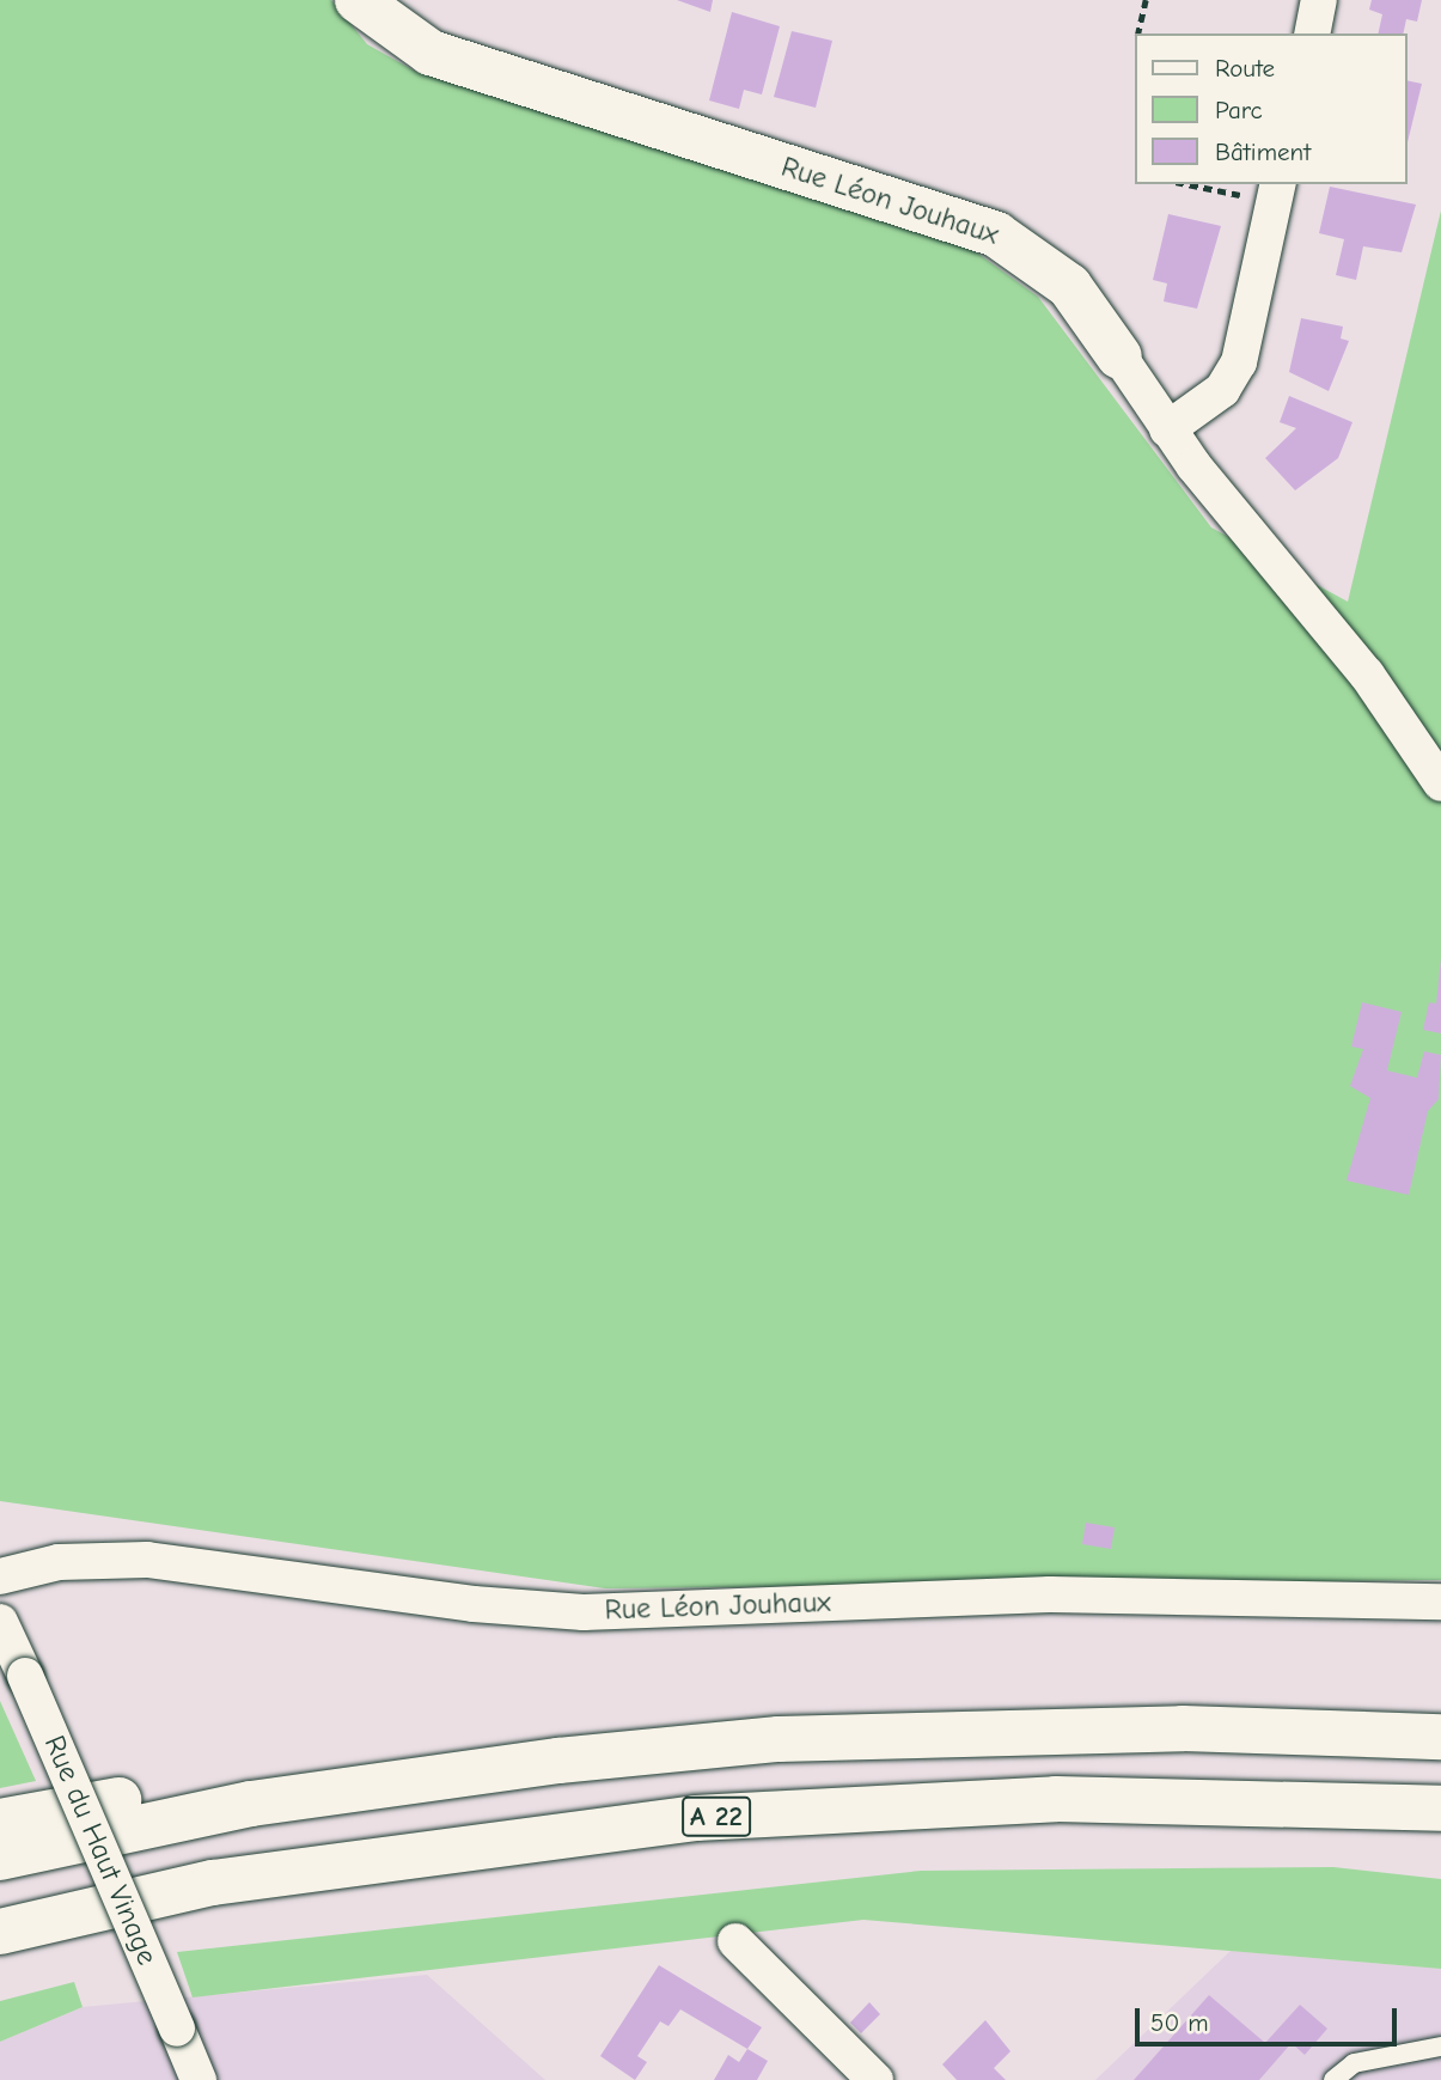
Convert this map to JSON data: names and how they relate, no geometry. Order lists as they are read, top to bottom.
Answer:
{
  "streets": {
    "main road": ["Rue Léon Jouhaux", "A 22"],
    "street": ["Rue du Haut Vinage"]
  },
  "legend": ["Route", "Parc", "Bâtiment"],
  "scale_bar": "50 m"
}
